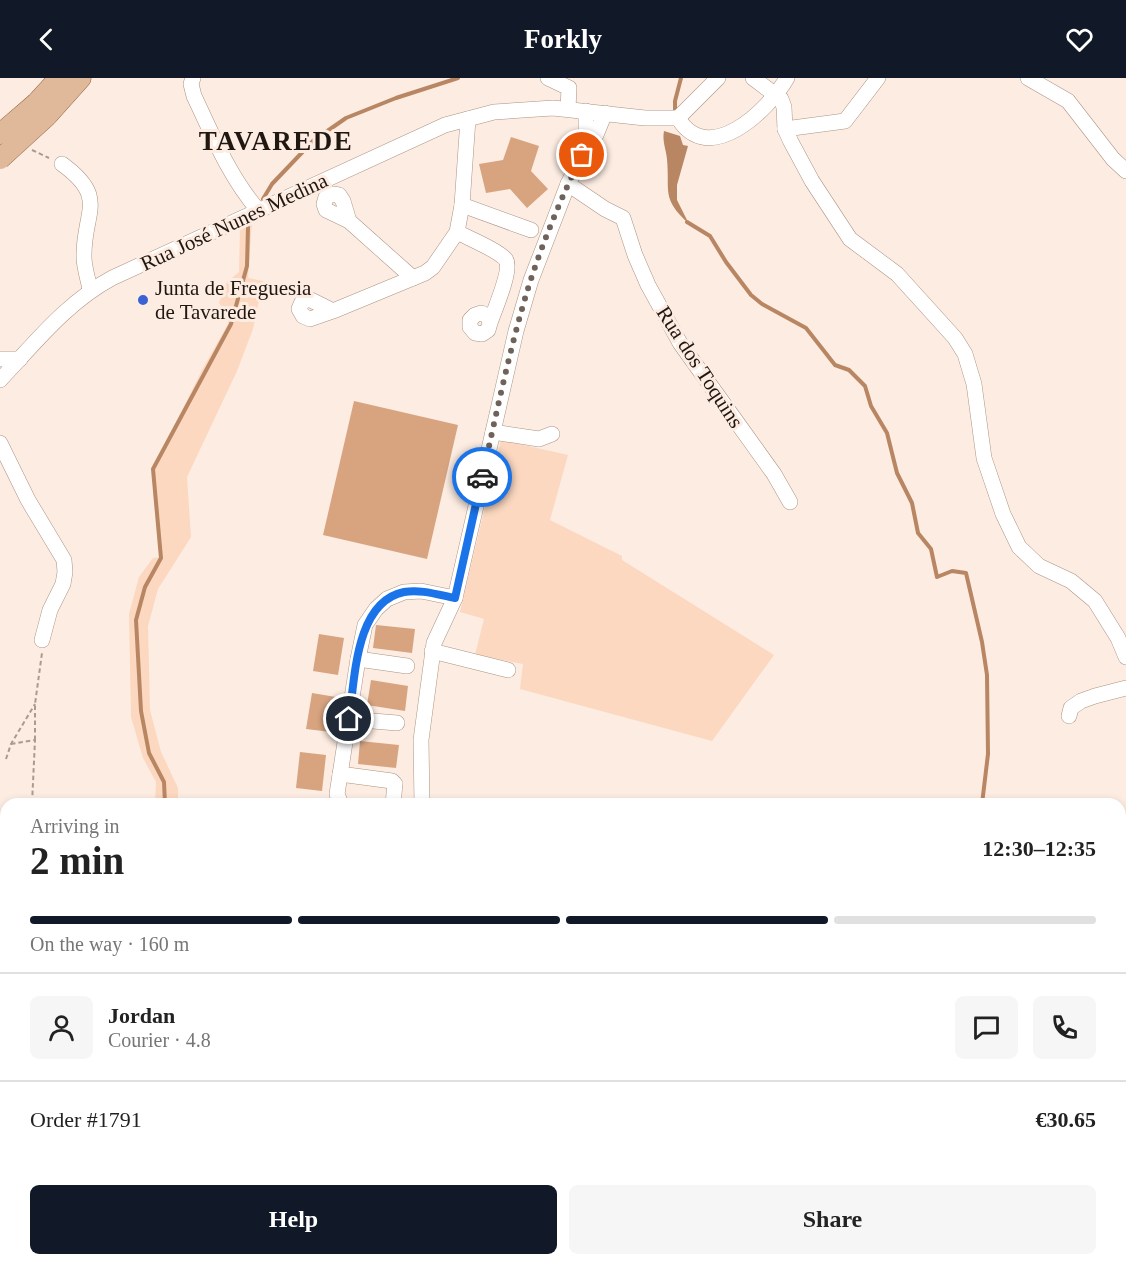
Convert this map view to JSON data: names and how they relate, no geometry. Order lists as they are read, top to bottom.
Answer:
{
  "streets": {
    "street": ["Rua José Nunes Medina", "Rua dos Toquins"]
  },
  "districts": ["TAVAREDE"],
  "places": ["Junta de Freguesia de Tavarede"],
  "page": {
    "header": "Forkly",
    "heading": ["2 min", "Arriving in", "12:30–12:35"],
    "panel": [
      "Jordan",
      "Courier · 4.8",
      "Order #1791",
      "€30.65"
    ],
    "bar": "On the way · 160 m",
    "buttons": ["Help", "Share"]
  }
}
